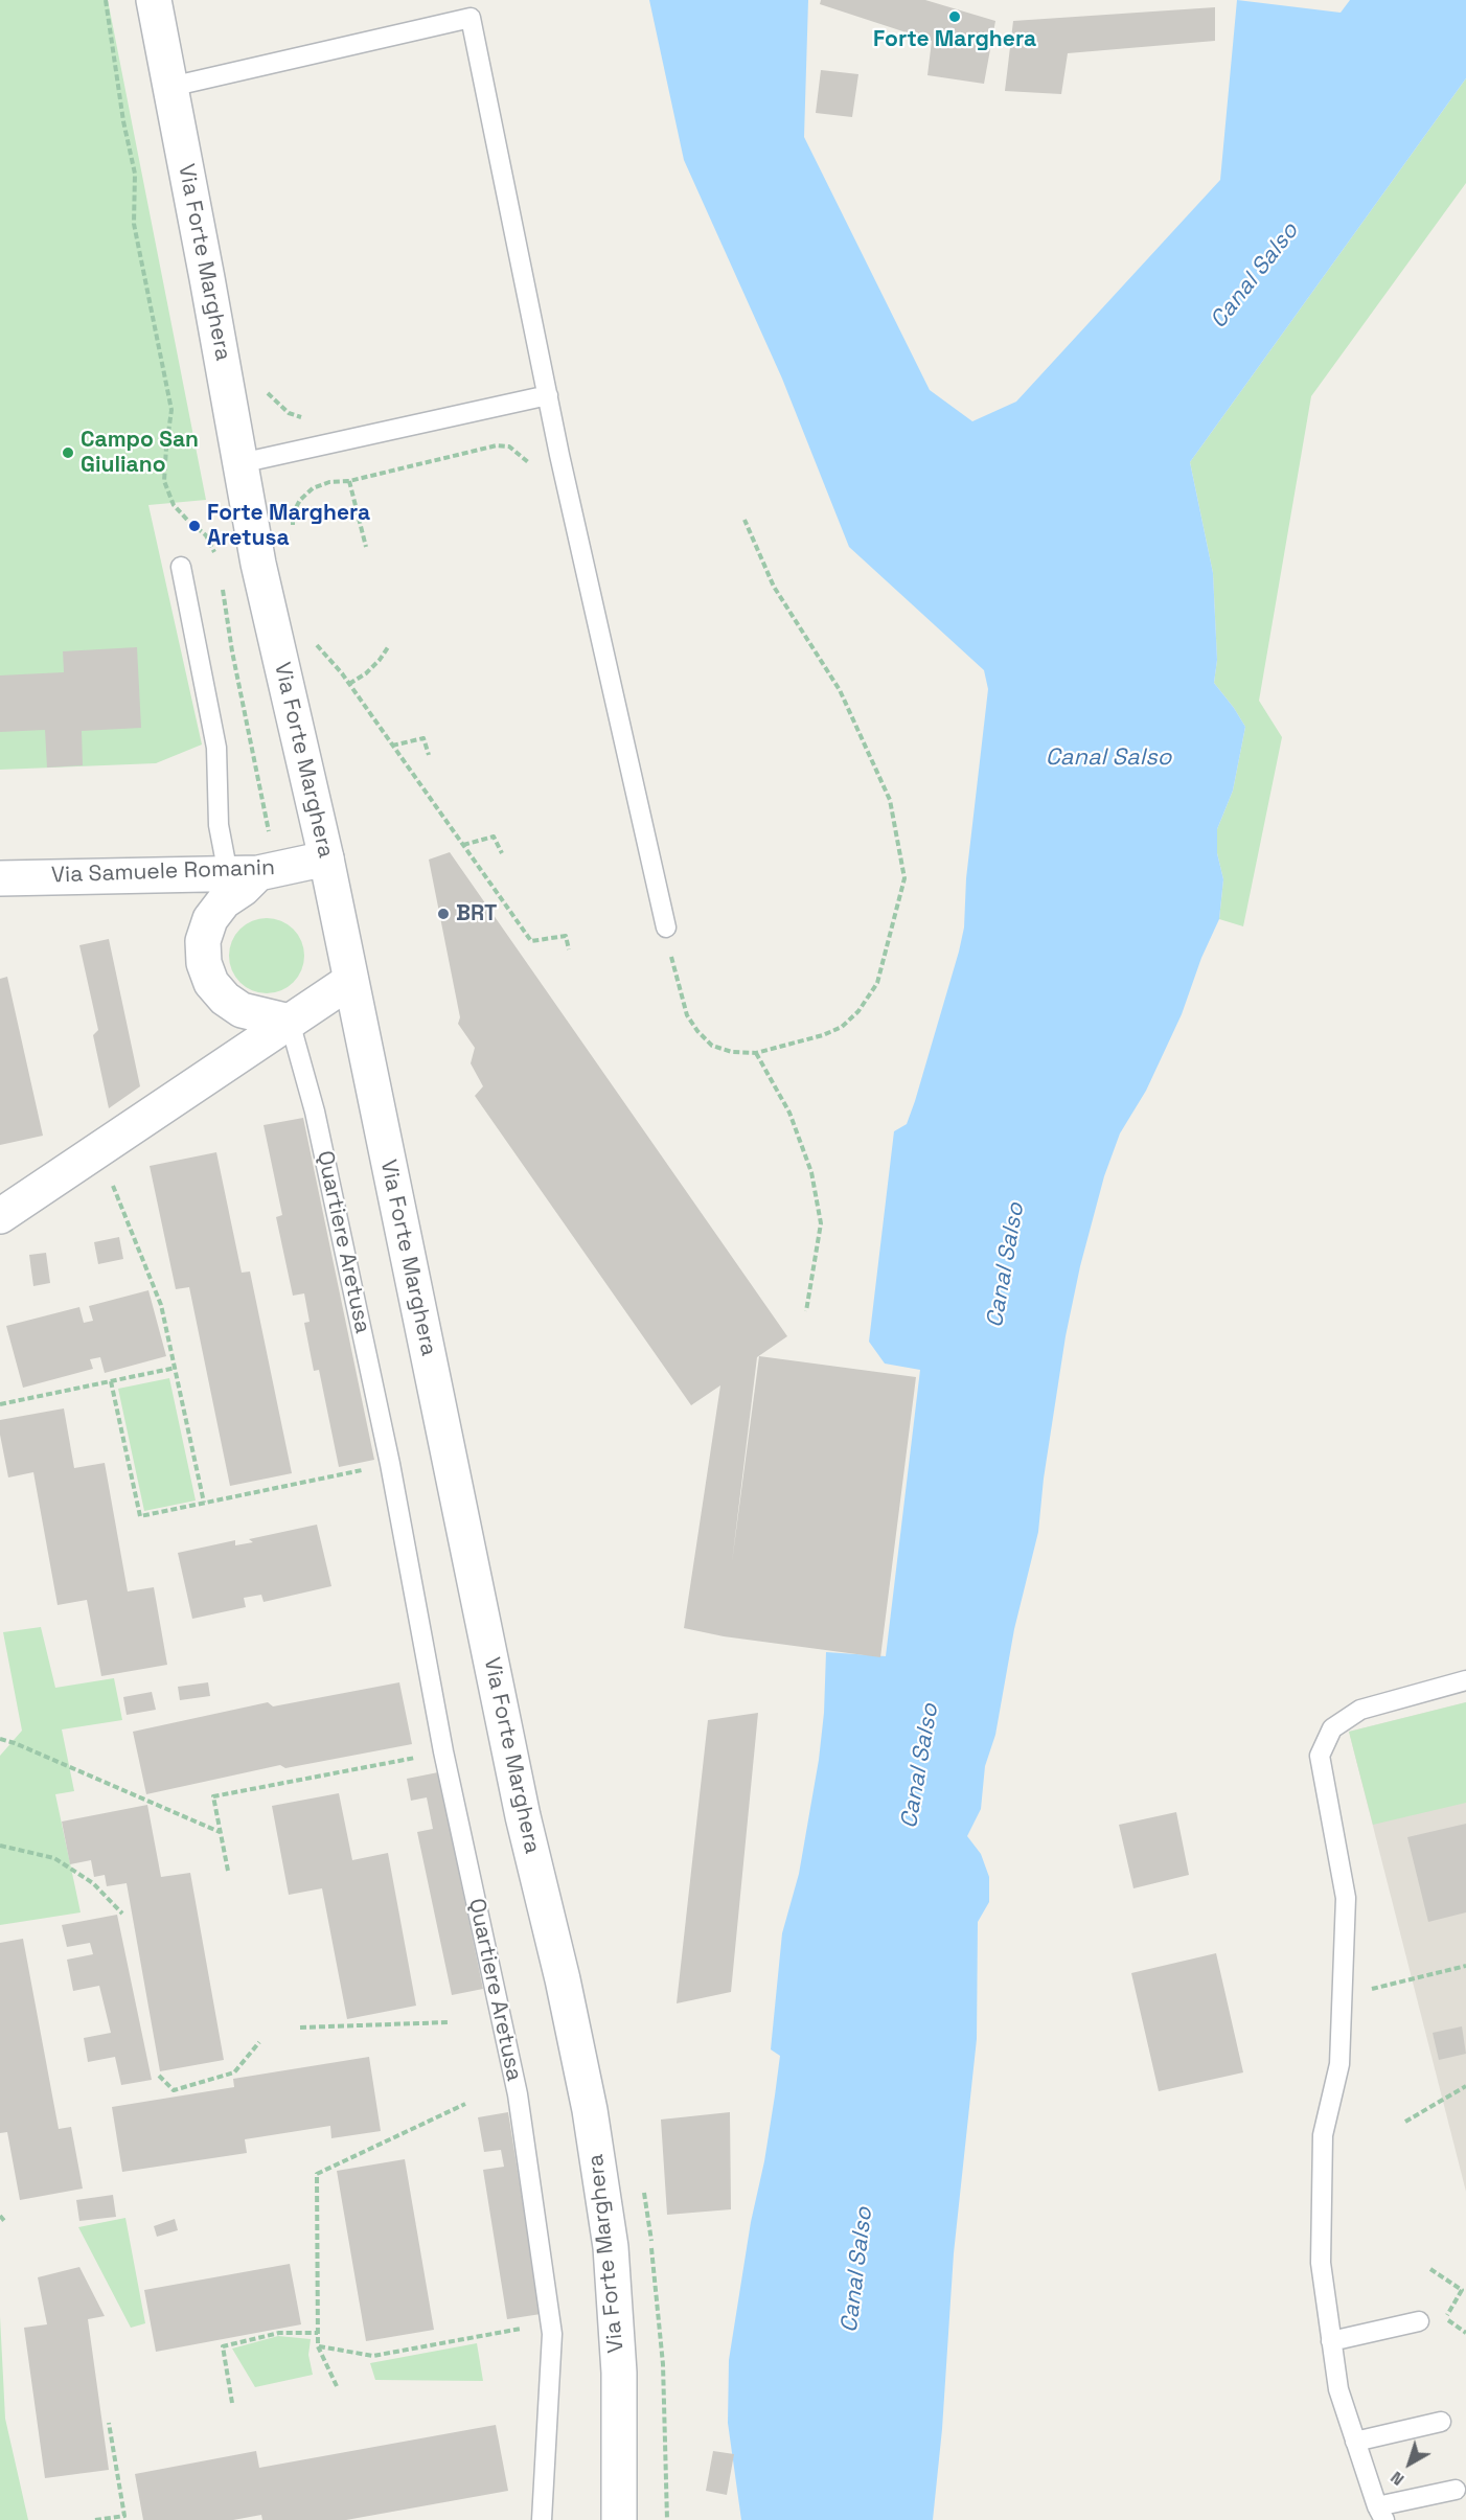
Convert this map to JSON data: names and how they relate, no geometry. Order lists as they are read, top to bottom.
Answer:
{
  "streets": {
    "street": ["Via Forte Marghera", "Via Samuele Romanin"],
    "lane": ["Quartiere Aretusa"]
  },
  "crossings": [
    ["Via Forte Marghera", "Via Samuele Romanin"],
    ["Via Forte Marghera", "Quartiere Aretusa"],
    ["Via Samuele Romanin", "Quartiere Aretusa"]
  ],
  "water": ["Canal Salso"],
  "places": [
    "Forte Marghera",
    "Campo San Giuliano",
    "Forte Marghera Aretusa",
    "BRT"
  ],
  "north": "bottom left"
}
